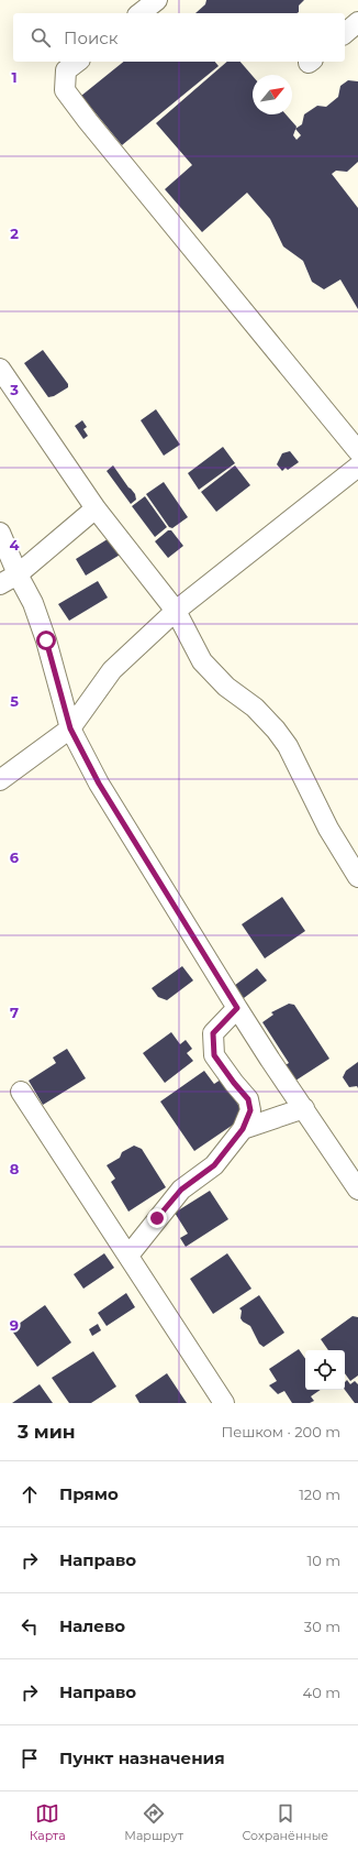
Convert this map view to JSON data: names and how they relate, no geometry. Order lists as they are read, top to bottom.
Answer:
{
  "north": "top right",
  "page": {
    "search": "Поиск",
    "heading": ["3 мин", "Пешком · 200 m"],
    "list": [
      ["Прямо", "120 m"],
      ["Направо", "10 m"],
      ["Налево", "30 m"],
      ["Направо", "40 m"],
      "Пункт назначения"
    ],
    "nav": ["Карта", "Маршрут", "Сохранённые"]
  },
  "grid": {
    "rows": [
      "1",
      "2",
      "3",
      "4",
      "5",
      "6",
      "7",
      "8",
      "9"
    ]
  }
}
